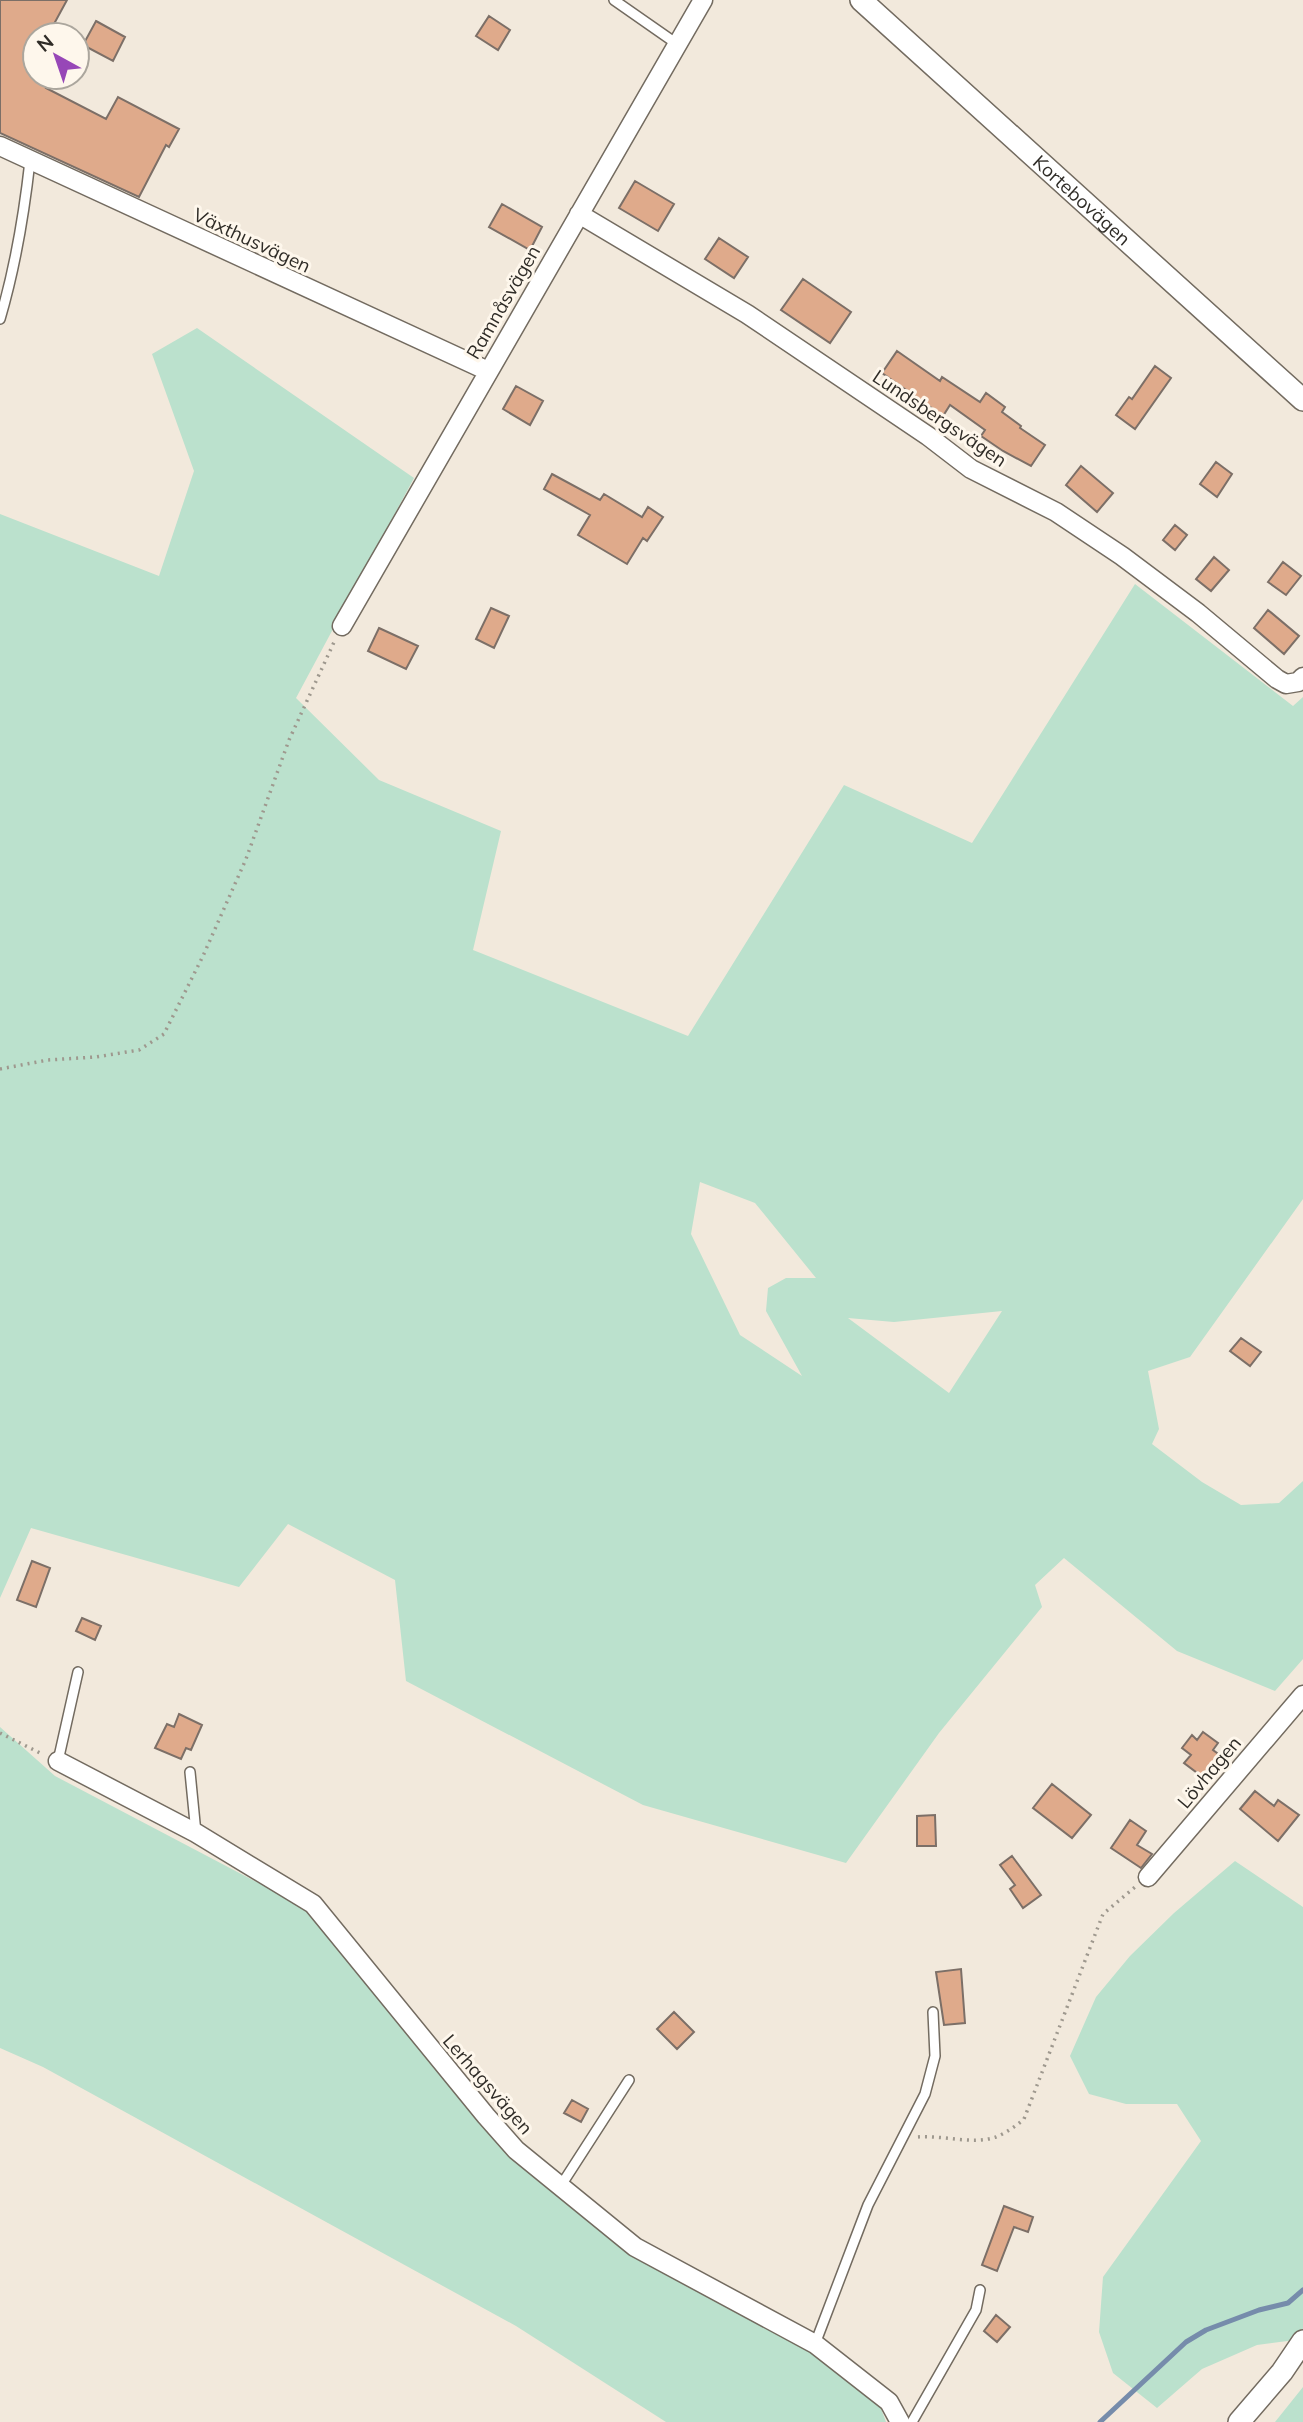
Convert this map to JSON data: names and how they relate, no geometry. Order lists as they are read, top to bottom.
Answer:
{
  "streets": {
    "street": [
      "Kortebovägen",
      "Växthusvägen",
      "Ramnåsvägen",
      "Lundsbergsvägen",
      "Lövhagen",
      "Lerhagsvägen"
    ]
  },
  "crossings": [
    ["Växthusvägen", "Ramnåsvägen"],
    ["Ramnåsvägen", "Lundsbergsvägen"]
  ],
  "north": "top left"
}
